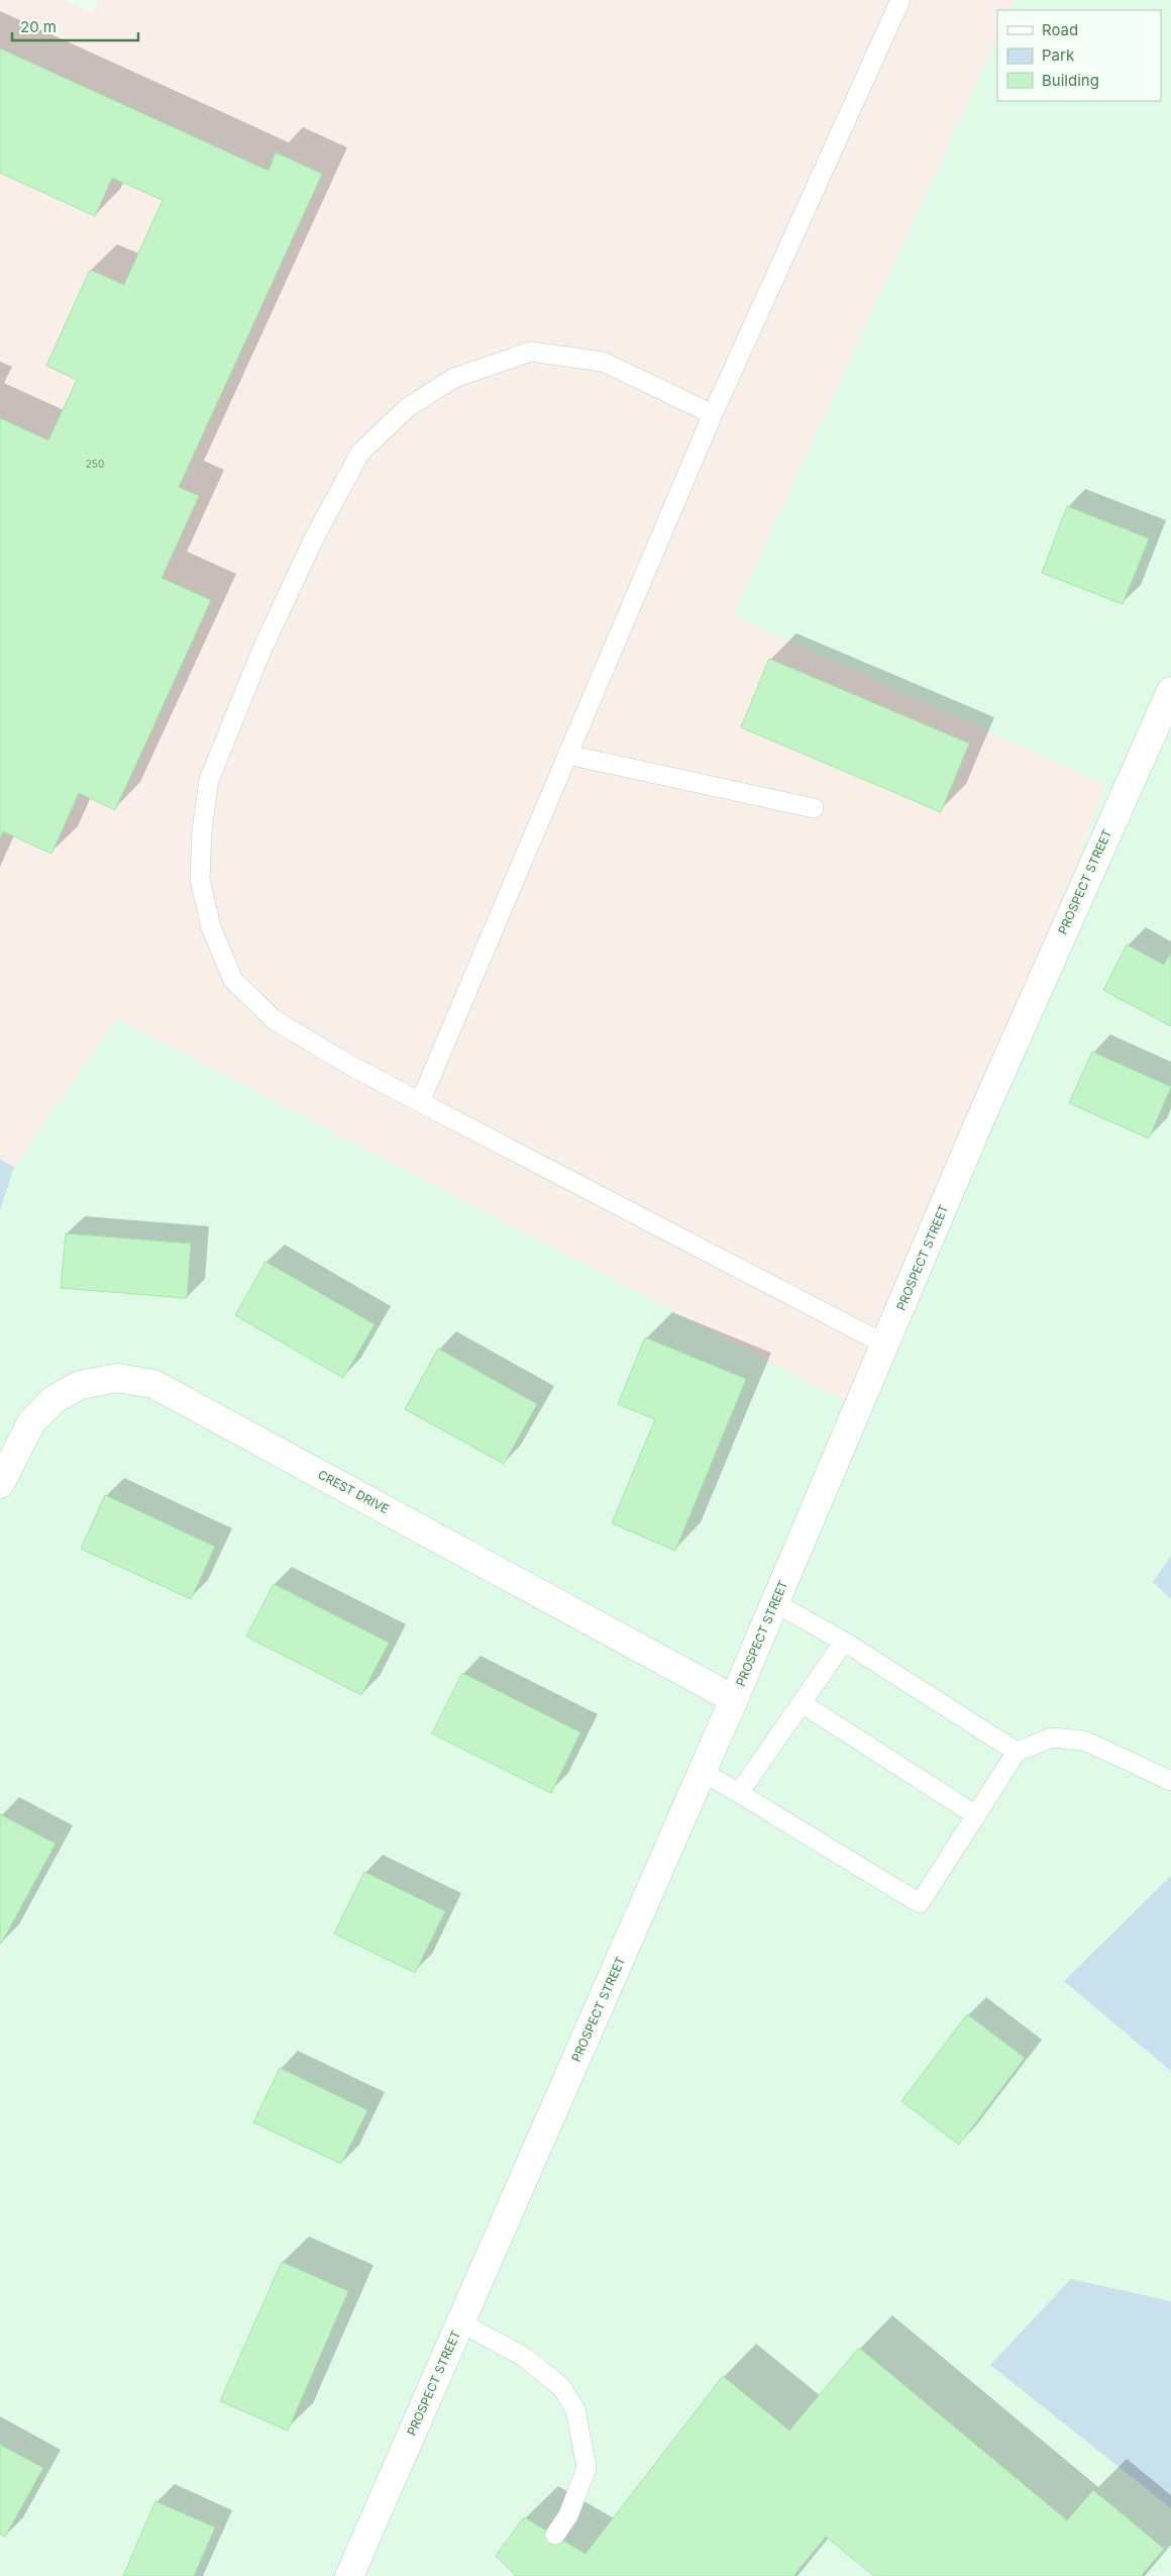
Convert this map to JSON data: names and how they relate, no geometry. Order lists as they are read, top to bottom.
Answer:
{
  "streets": {
    "main road": ["PROSPECT STREET", "CREST DRIVE"]
  },
  "crossings": [
    ["PROSPECT STREET", "CREST DRIVE"]
  ],
  "house_numbers": ["250"],
  "legend": ["Road", "Park", "Building"],
  "scale_bar": "20 m"
}
